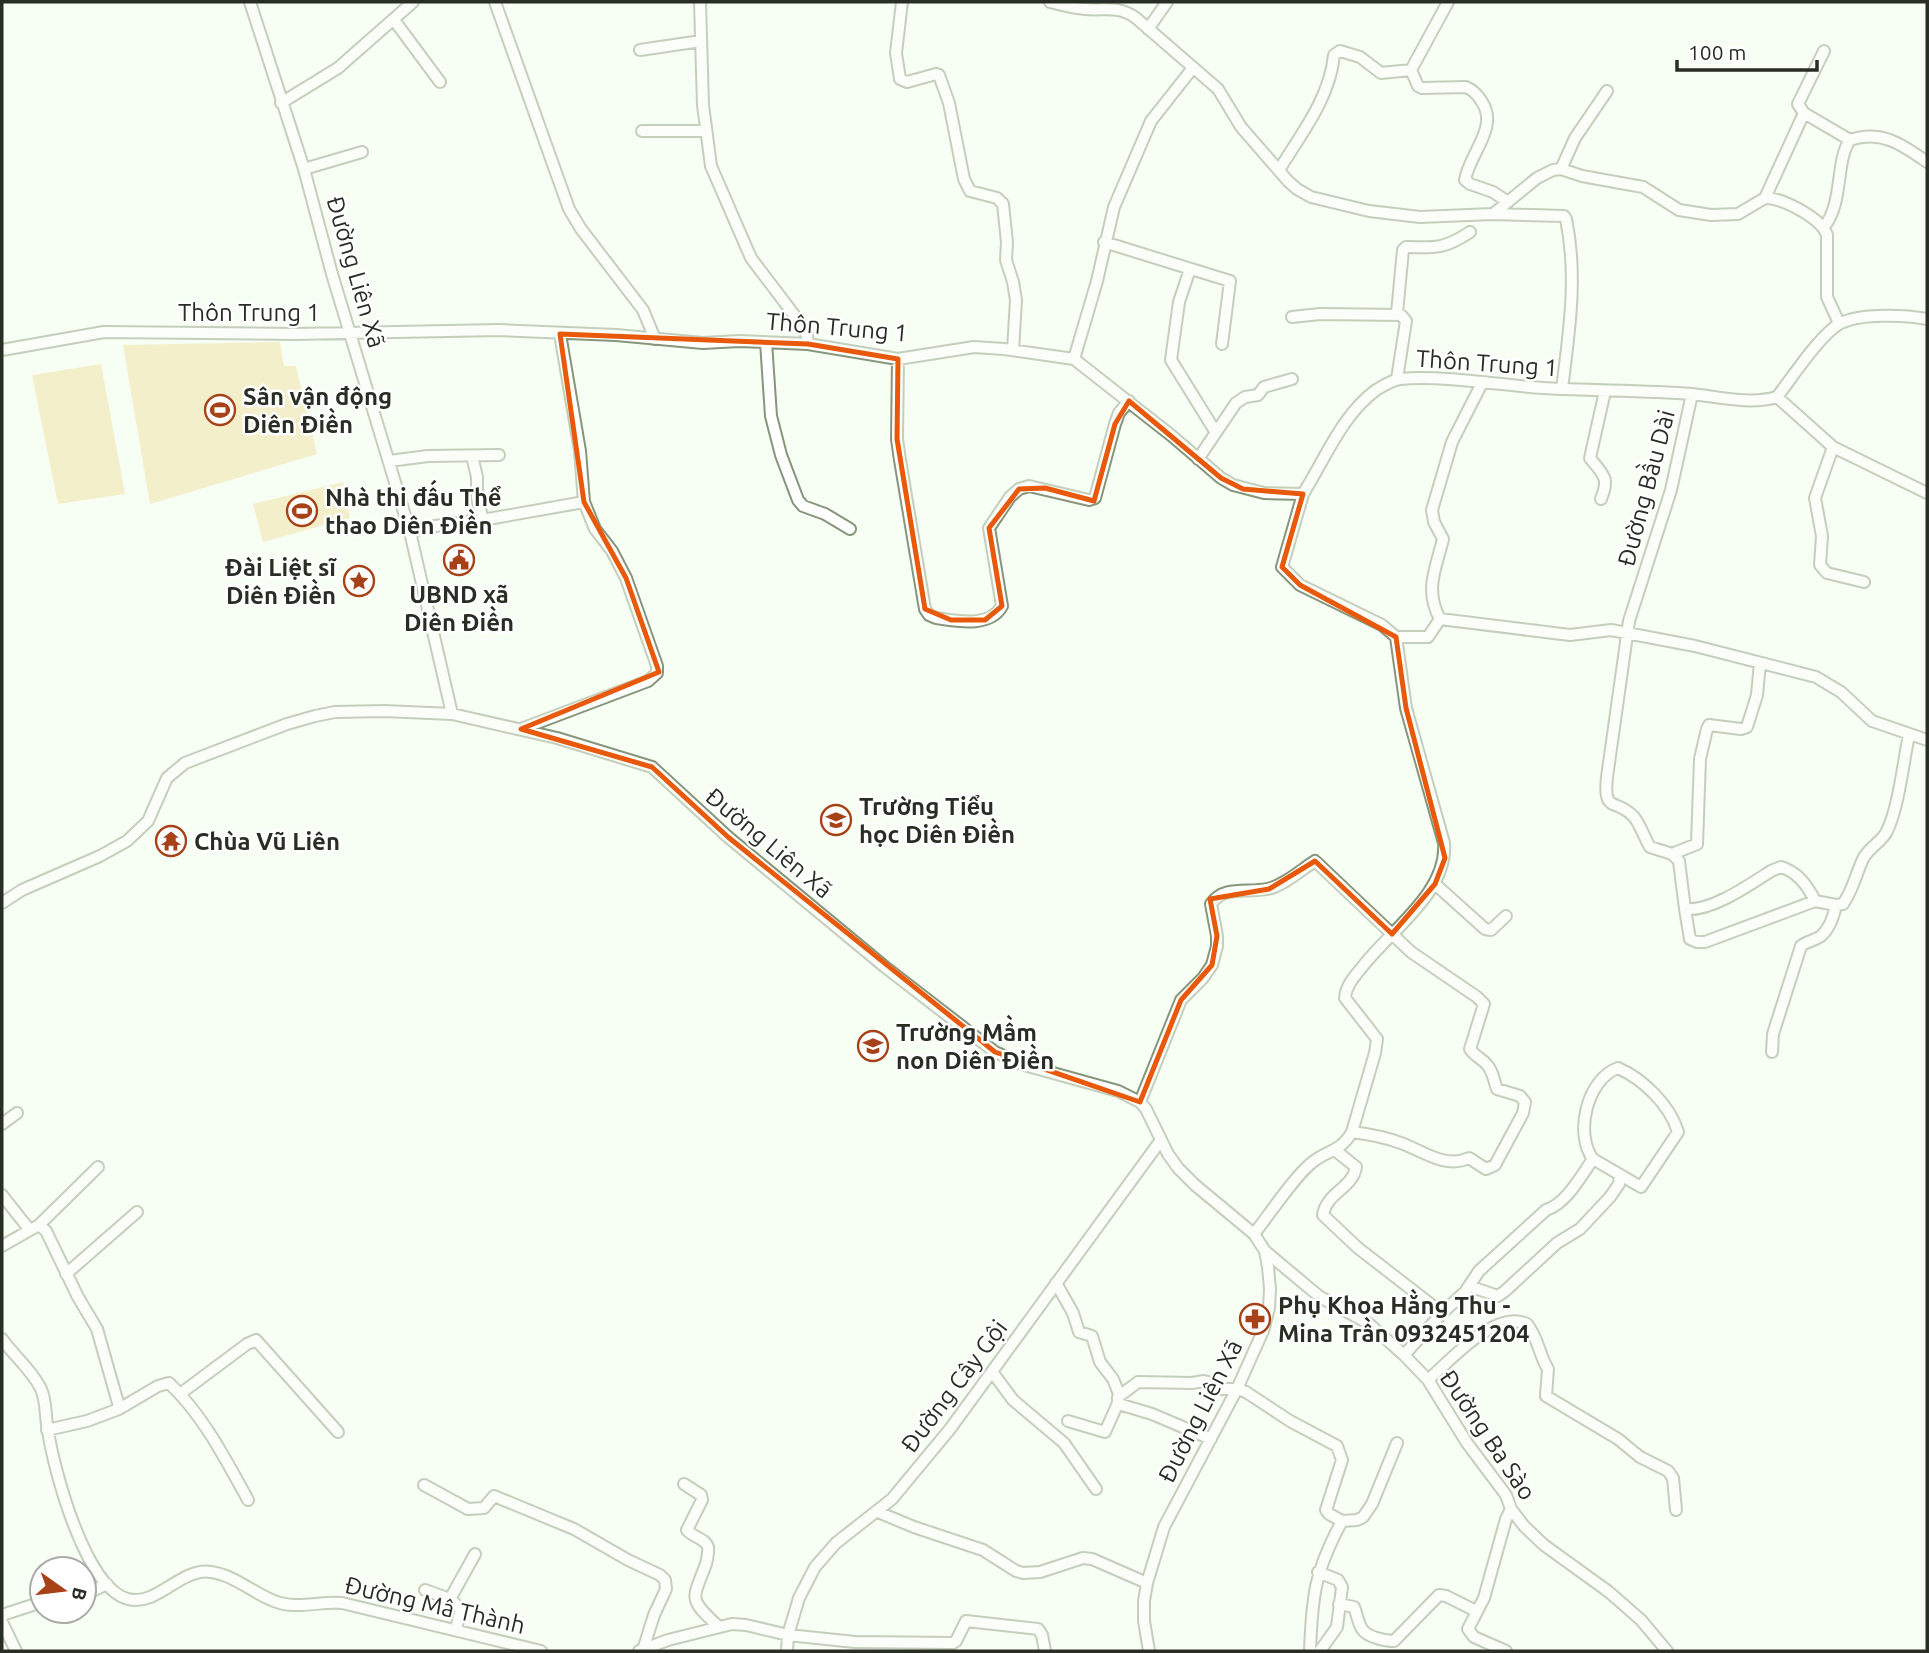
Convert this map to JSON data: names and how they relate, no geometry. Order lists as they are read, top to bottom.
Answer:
{
  "streets": {
    "street": [
      "Đường Liên Xã",
      "Thôn Trung 1",
      "Đường Bầu Dài",
      "Đường Cây Gội",
      "Đường Ba Sào",
      "Đường Mâ Thành"
    ]
  },
  "crossings": [
    ["Đường Liên Xã", "Thôn Trung 1"],
    ["Đường Liên Xã", "Đường Cây Gội"],
    ["Đường Liên Xã", "Đường Ba Sào"],
    ["Thôn Trung 1", "Đường Bầu Dài"]
  ],
  "places": {
    "sports": ["Sân vận động Diên Điền", "Nhà thi đấu Thể thao Diên Điền"],
    "public building": ["UBND xã Diên Điền"],
    "place": ["Đài Liệt sĩ Diên Điền"],
    "school or university": ["Trường Tiểu học Diên Điền", "Trường Mầm non Diên Điền"],
    "temple": ["Chùa Vũ Liên"],
    "pharmacy": ["Phụ Khoa Hằng Thu - Mina Trần 0932451204"]
  },
  "scale_bar": "100 m",
  "north": "right"
}
